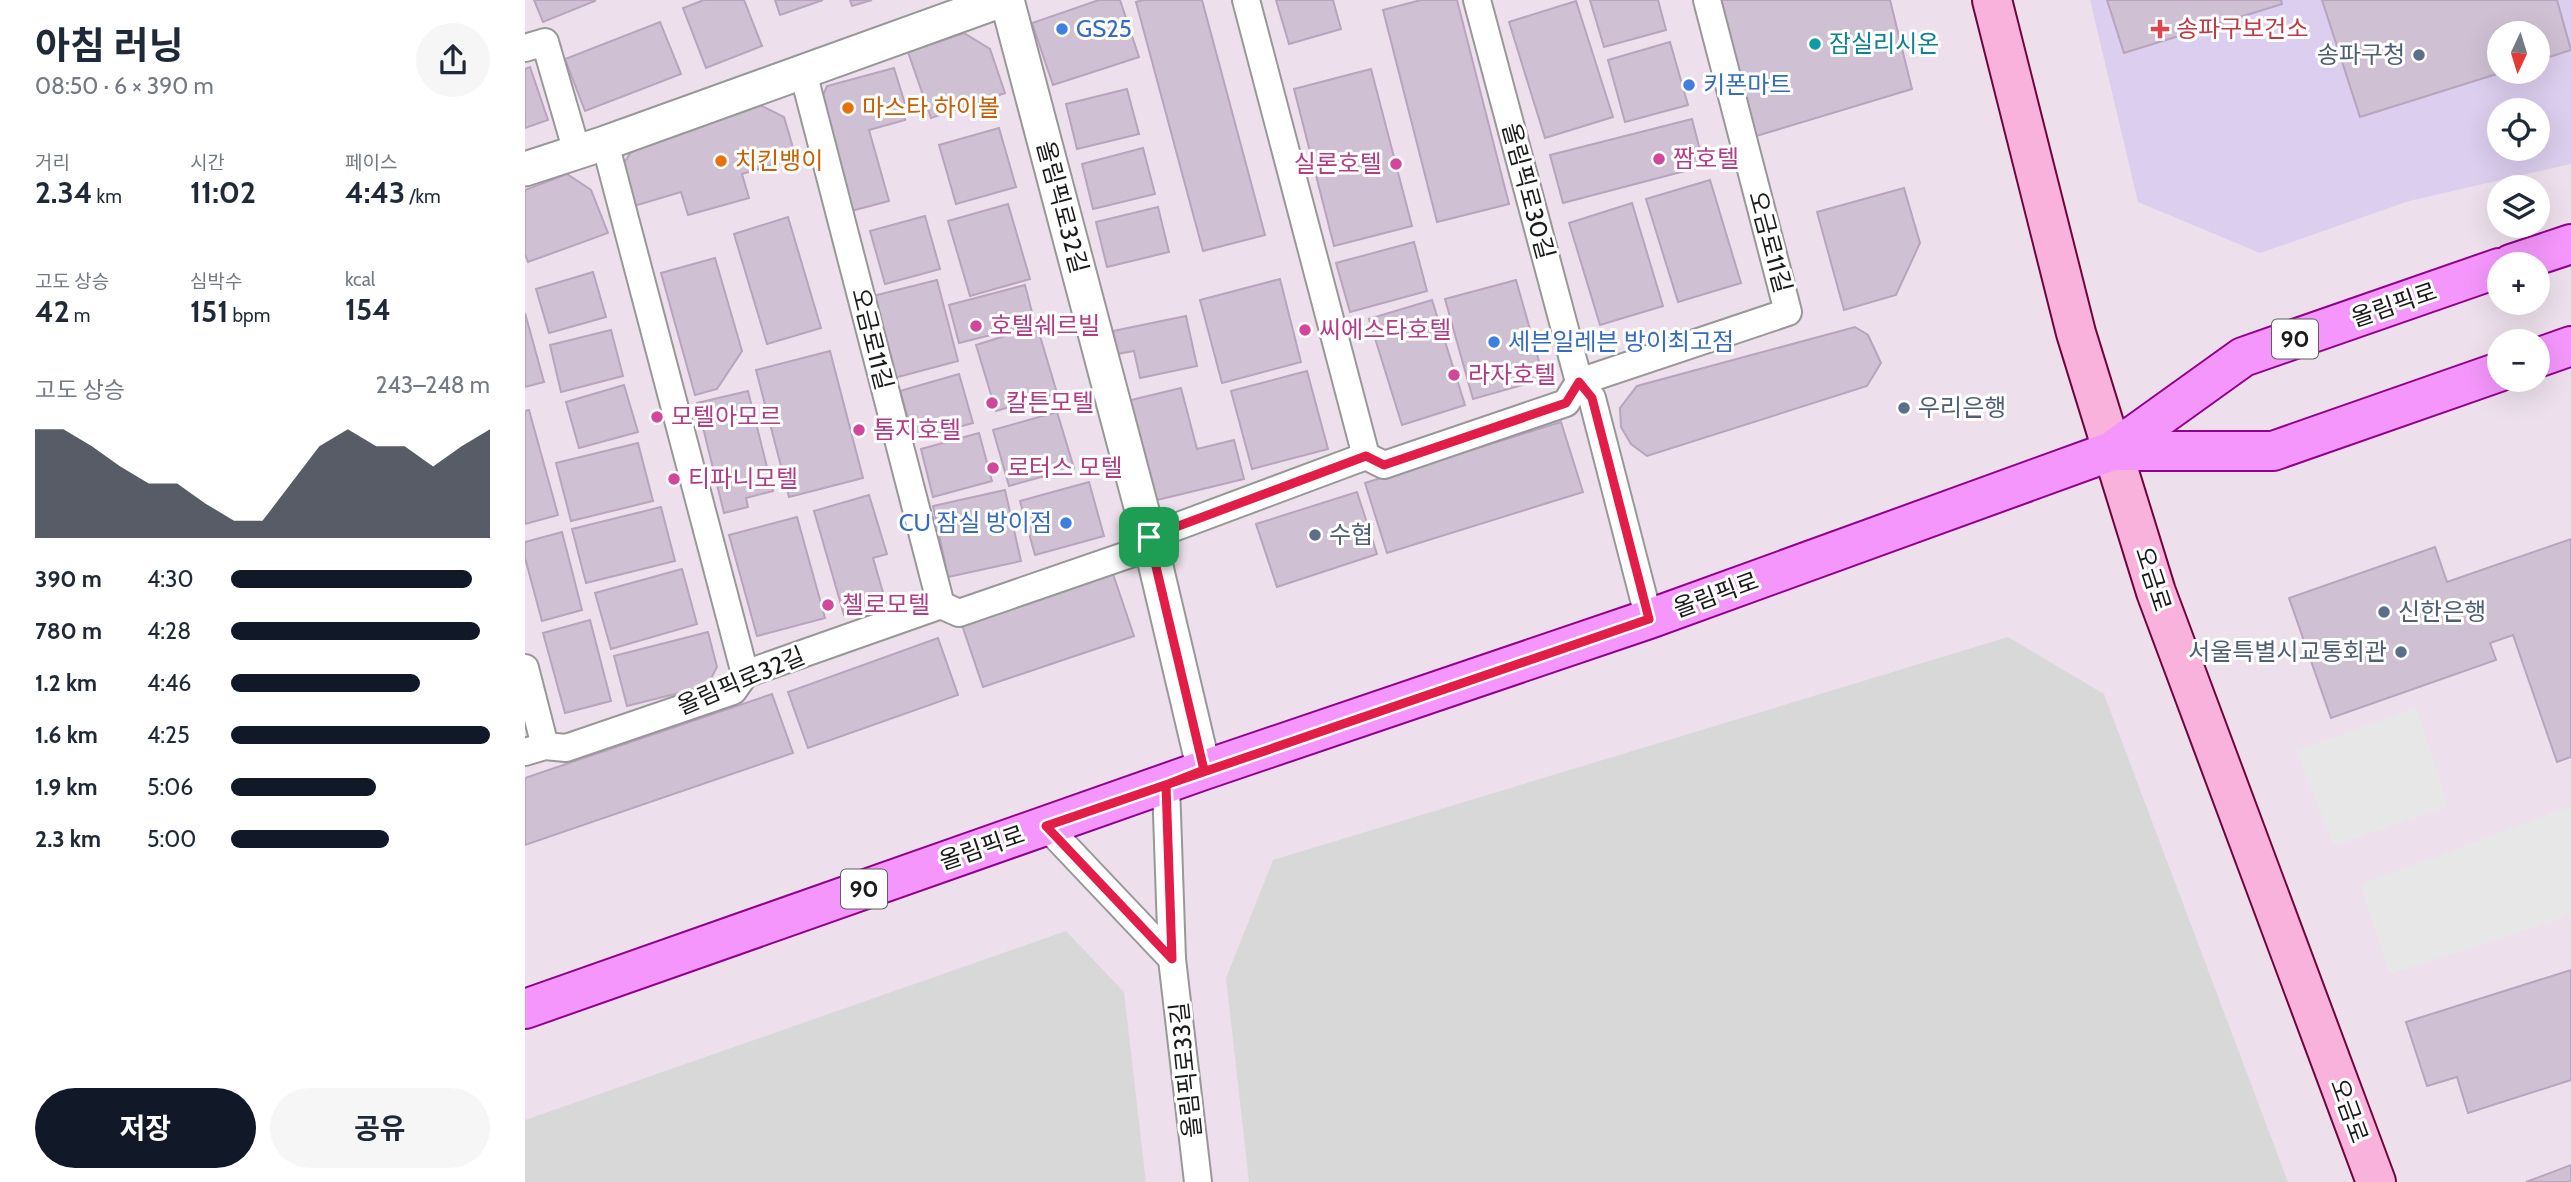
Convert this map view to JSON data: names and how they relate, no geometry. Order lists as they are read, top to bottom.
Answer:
{
  "streets": {
    "main road": ["올림픽로", "90", "오금로"],
    "street": [
      "올림픽로30길",
      "올림픽로32길",
      "오금로11길",
      "올림픽로33길"
    ]
  },
  "crossings": [
    ["올림픽로30길", "오금로11길"],
    ["올림픽로30길", "올림픽로"],
    ["올림픽로32길", "오금로11길"],
    ["올림픽로32길", "올림픽로"],
    ["올림픽로", "오금로"],
    ["올림픽로", "올림픽로33길"]
  ],
  "places": {
    "other": [
      "GS25",
      "잠실리시온",
      "송파구청",
      "키폰마트",
      "마스타 하이볼",
      "짬호텔",
      "치킨뱅이",
      "실론호텔",
      "호텔쉐르빌",
      "씨에스타호텔",
      "세븐일레븐 방이최고점",
      "라자호텔",
      "칼튼모텔",
      "우리은행",
      "모텔아모르",
      "톰지호텔",
      "로터스 모텔",
      "티파니모텔",
      "CU 잠실 방이점",
      "수협",
      "첼로모텔",
      "신한은행",
      "서울특별시교통회관"
    ],
    "health": ["송파구보건소"]
  },
  "north": "bottom",
  "page": {
    "heading": ["아침 러닝", "08:50 · 6 × 390 m"],
    "map_buttons": ["+", "−"],
    "stats": [
      ["거리", "2.34 km"],
      ["시간", "11:02"],
      ["페이스", "4:43 /km"],
      ["고도 상승", "42 m"],
      ["심박수", "151 bpm"],
      ["kcal", "154"]
    ],
    "chart": ["고도 상승", "243–248 m"],
    "list": [
      {
        "name": "390 m",
        "note": "4:30"
      },
      {
        "name": "780 m",
        "note": "4:28"
      },
      {
        "name": "1.2 km",
        "note": "4:46"
      },
      {
        "name": "1.6 km",
        "note": "4:25"
      },
      {
        "name": "1.9 km",
        "note": "5:06"
      },
      {
        "name": "2.3 km",
        "note": "5:00"
      }
    ],
    "buttons": ["저장", "공유"]
  }
}
